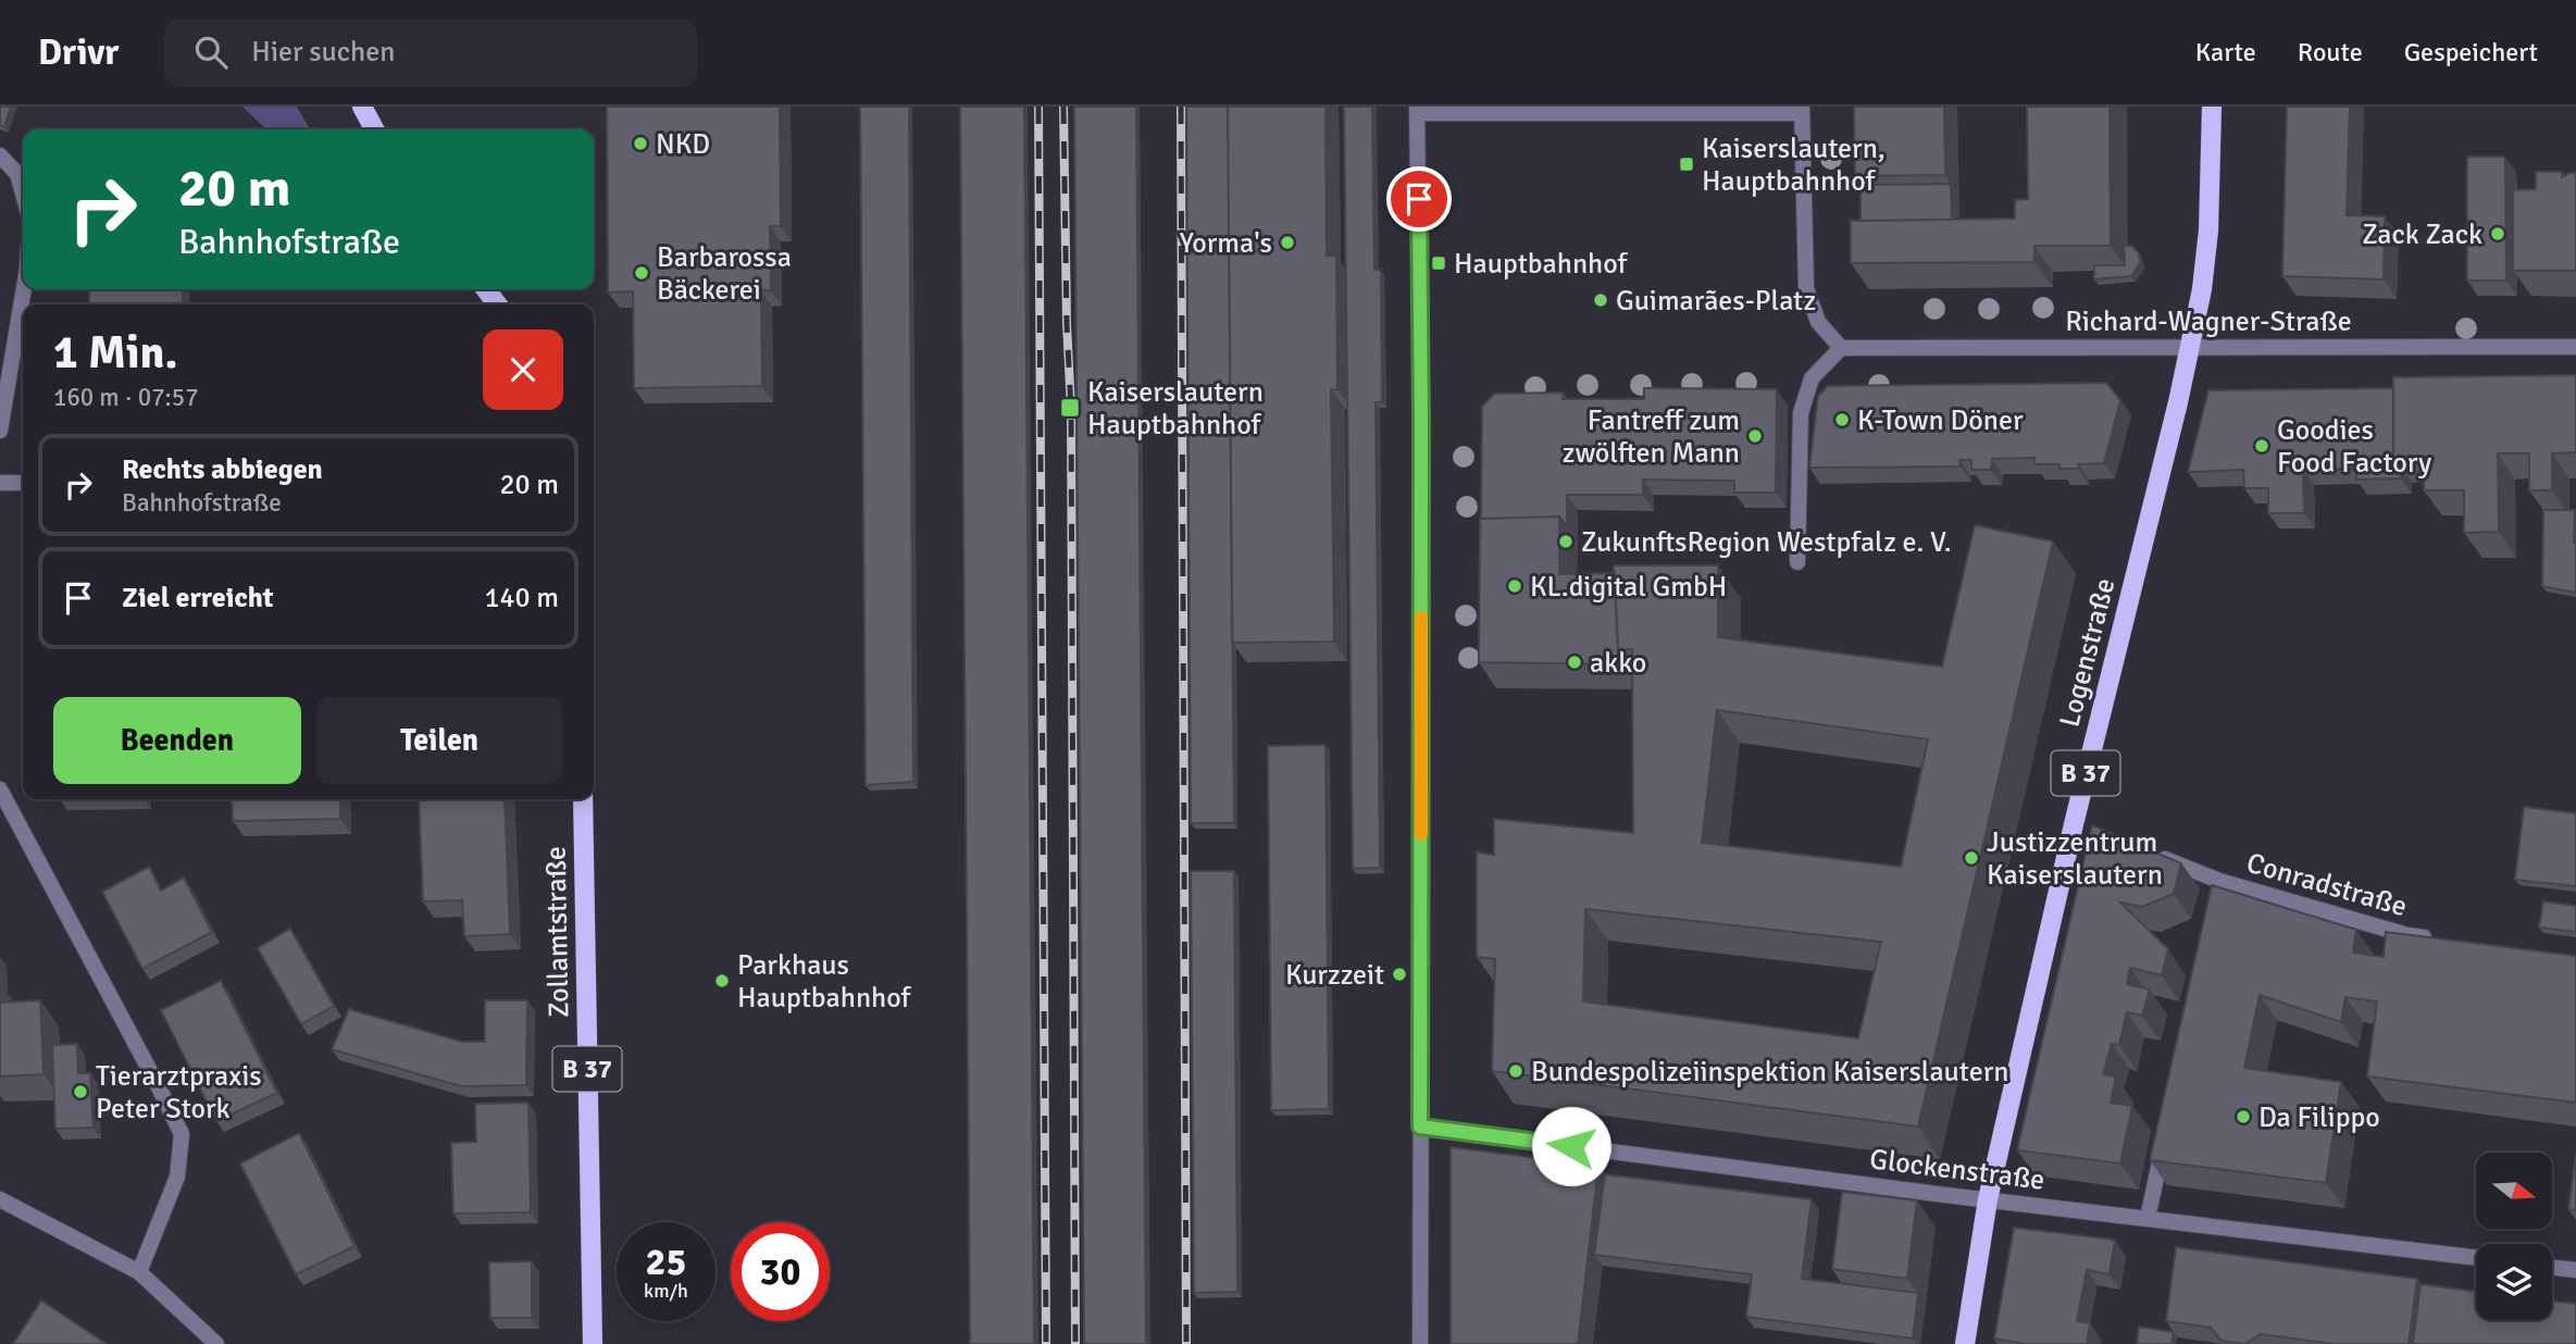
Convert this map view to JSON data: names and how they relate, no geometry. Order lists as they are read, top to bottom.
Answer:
{
  "streets": {
    "main road": ["Logenstraße", "B 37", "Zollamtstraße"],
    "street": ["Richard-Wagner-Straße", "Conradstraße", "Glockenstraße"]
  },
  "crossings": [
    ["Richard-Wagner-Straße", "Logenstraße"],
    ["Logenstraße", "Glockenstraße"]
  ],
  "places": {
    "other": [
      "NKD",
      "Zack Zack",
      "Yorma's",
      "Barbarossa Bäckerei",
      "Guimarães-Platz",
      "K-Town Döner",
      "Fantreff zum zwölften Mann",
      "Goodies Food Factory",
      "ZukunftsRegion Westpfalz e. V.",
      "KL.digital GmbH",
      "akko",
      "Justizzentrum Kaiserslautern",
      "Kurzzeit",
      "Parkhaus Hauptbahnhof",
      "Bundespolizeiinspektion Kaiserslautern",
      "Tierarztpraxis Peter Stork",
      "Da Filippo"
    ],
    "transit": ["Kaiserslautern, Hauptbahnhof", "Hauptbahnhof", "Kaiserslautern Hauptbahnhof"]
  },
  "north": "right",
  "page": {
    "header": "Drivr",
    "search": "Hier suchen",
    "nav": ["Karte", "Route", "Gespeichert"],
    "turn": ["20 m", "Bahnhofstraße"],
    "heading": ["1 Min.", "160 m · 07:57"],
    "list": [
      {
        "name": "Rechts abbiegen",
        "note": "Bahnhofstraße",
        "value": "20 m"
      },
      {
        "name": "Ziel erreicht",
        "value": "140 m"
      }
    ],
    "buttons": ["Beenden", "Teilen"],
    "speed": "25 km/h",
    "limit": "30"
  }
}
